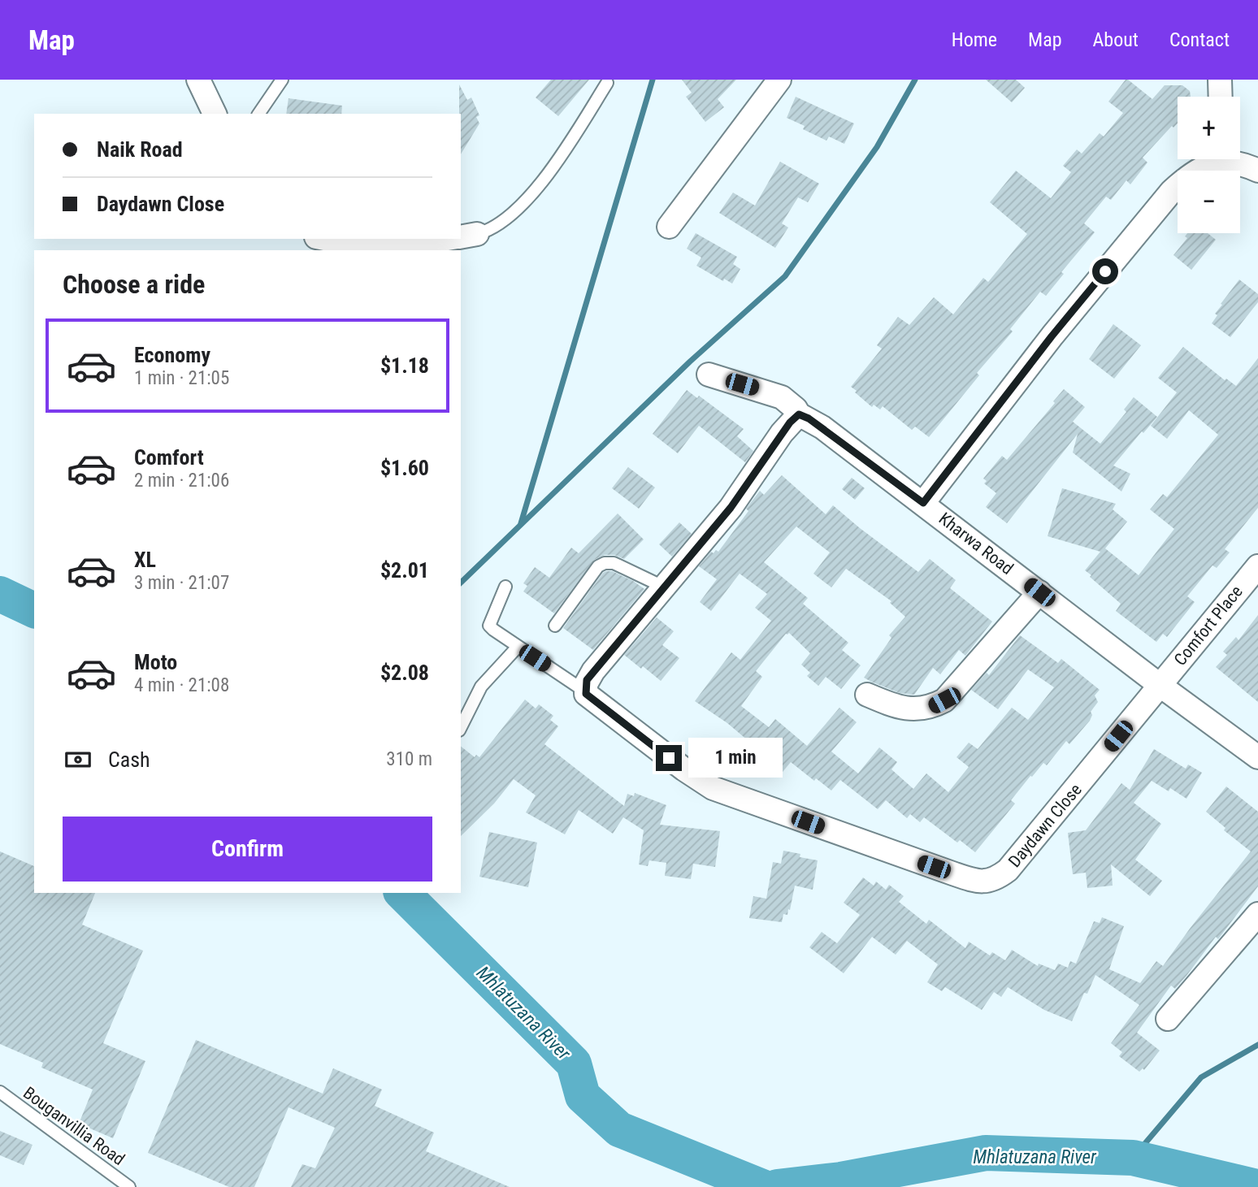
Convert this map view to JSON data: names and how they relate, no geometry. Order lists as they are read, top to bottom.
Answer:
{
  "streets": {
    "street": ["Kharwa Road", "Comfort Place", "Daydawn Close"],
    "lane": ["Bouganvillia Road"]
  },
  "crossings": [
    ["Kharwa Road", "Comfort Place"],
    ["Kharwa Road", "Daydawn Close"],
    ["Comfort Place", "Daydawn Close"]
  ],
  "water": ["Mhlatuzana River"],
  "page": {
    "header": "Map",
    "nav": [
      "Home",
      "Map",
      "About",
      "Contact"
    ],
    "map_buttons": ["+", "−"],
    "banner": ["Naik Road", "Daydawn Close"],
    "heading": "Choose a ride",
    "list": [
      {
        "name": "Economy",
        "note": "1 min · 21:05",
        "value": "$1.18"
      },
      {
        "name": "Comfort",
        "note": "2 min · 21:06",
        "value": "$1.60"
      },
      {
        "name": "XL",
        "note": "3 min · 21:07",
        "value": "$2.01"
      },
      {
        "name": "Moto",
        "note": "4 min · 21:08",
        "value": "$2.08"
      }
    ],
    "pay": ["Cash", "310 m"],
    "bubble": "1 min",
    "buttons": "Confirm"
  }
}
